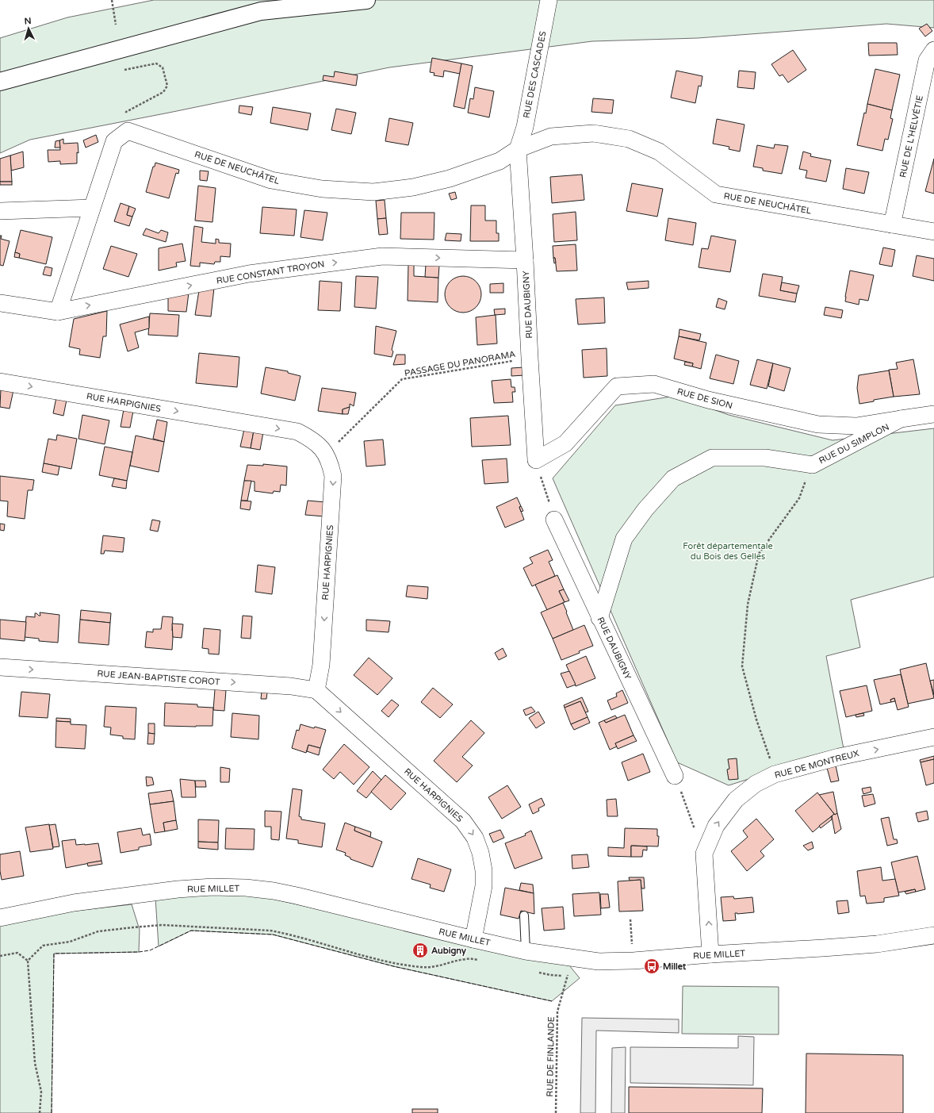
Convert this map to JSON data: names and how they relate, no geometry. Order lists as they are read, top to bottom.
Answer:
{
  "streets": {
    "street": [
      "RUE DES CASCADES",
      "RUE DE L'HELVÉTIE",
      "RUE DE NEUCHÂTEL",
      "RUE CONSTANT TROYON",
      "RUE DAUBIGNY",
      "RUE DE SION",
      "RUE HARPIGNIES",
      "RUE DU SIMPLON",
      "RUE JEAN-BAPTISTE COROT",
      "RUE DE MONTREUX",
      "RUE MILLET"
    ],
    "path": ["PASSAGE DU PANORAMA", "RUE DE FINLANDE"]
  },
  "crossings": [
    ["RUE DES CASCADES", "RUE DE NEUCHÂTEL"],
    ["RUE DES CASCADES", "RUE DAUBIGNY"],
    ["RUE DE L'HELVÉTIE", "RUE DE NEUCHÂTEL"],
    ["RUE DE NEUCHÂTEL", "RUE DAUBIGNY"],
    ["RUE CONSTANT TROYON", "RUE DAUBIGNY"],
    ["RUE DAUBIGNY", "PASSAGE DU PANORAMA"],
    ["RUE DAUBIGNY", "RUE DE SION"],
    ["RUE DAUBIGNY", "RUE DU SIMPLON"],
    ["PASSAGE DU PANORAMA", "RUE HARPIGNIES"],
    ["RUE DE SION", "RUE DU SIMPLON"],
    ["RUE HARPIGNIES", "RUE JEAN-BAPTISTE COROT"],
    ["RUE HARPIGNIES", "RUE MILLET"],
    ["RUE DE MONTREUX", "RUE MILLET"],
    ["RUE MILLET", "RUE DE FINLANDE"]
  ],
  "one_way": [
    "RUE CONSTANT TROYON",
    "RUE HARPIGNIES",
    "RUE JEAN-BAPTISTE COROT",
    "RUE DE MONTREUX"
  ],
  "parks": ["Forêt départementale du Bois des Gelles"],
  "places": {
    "building": ["Aubigny"],
    "bus stop": ["Millet"]
  },
  "north": "top"
}
